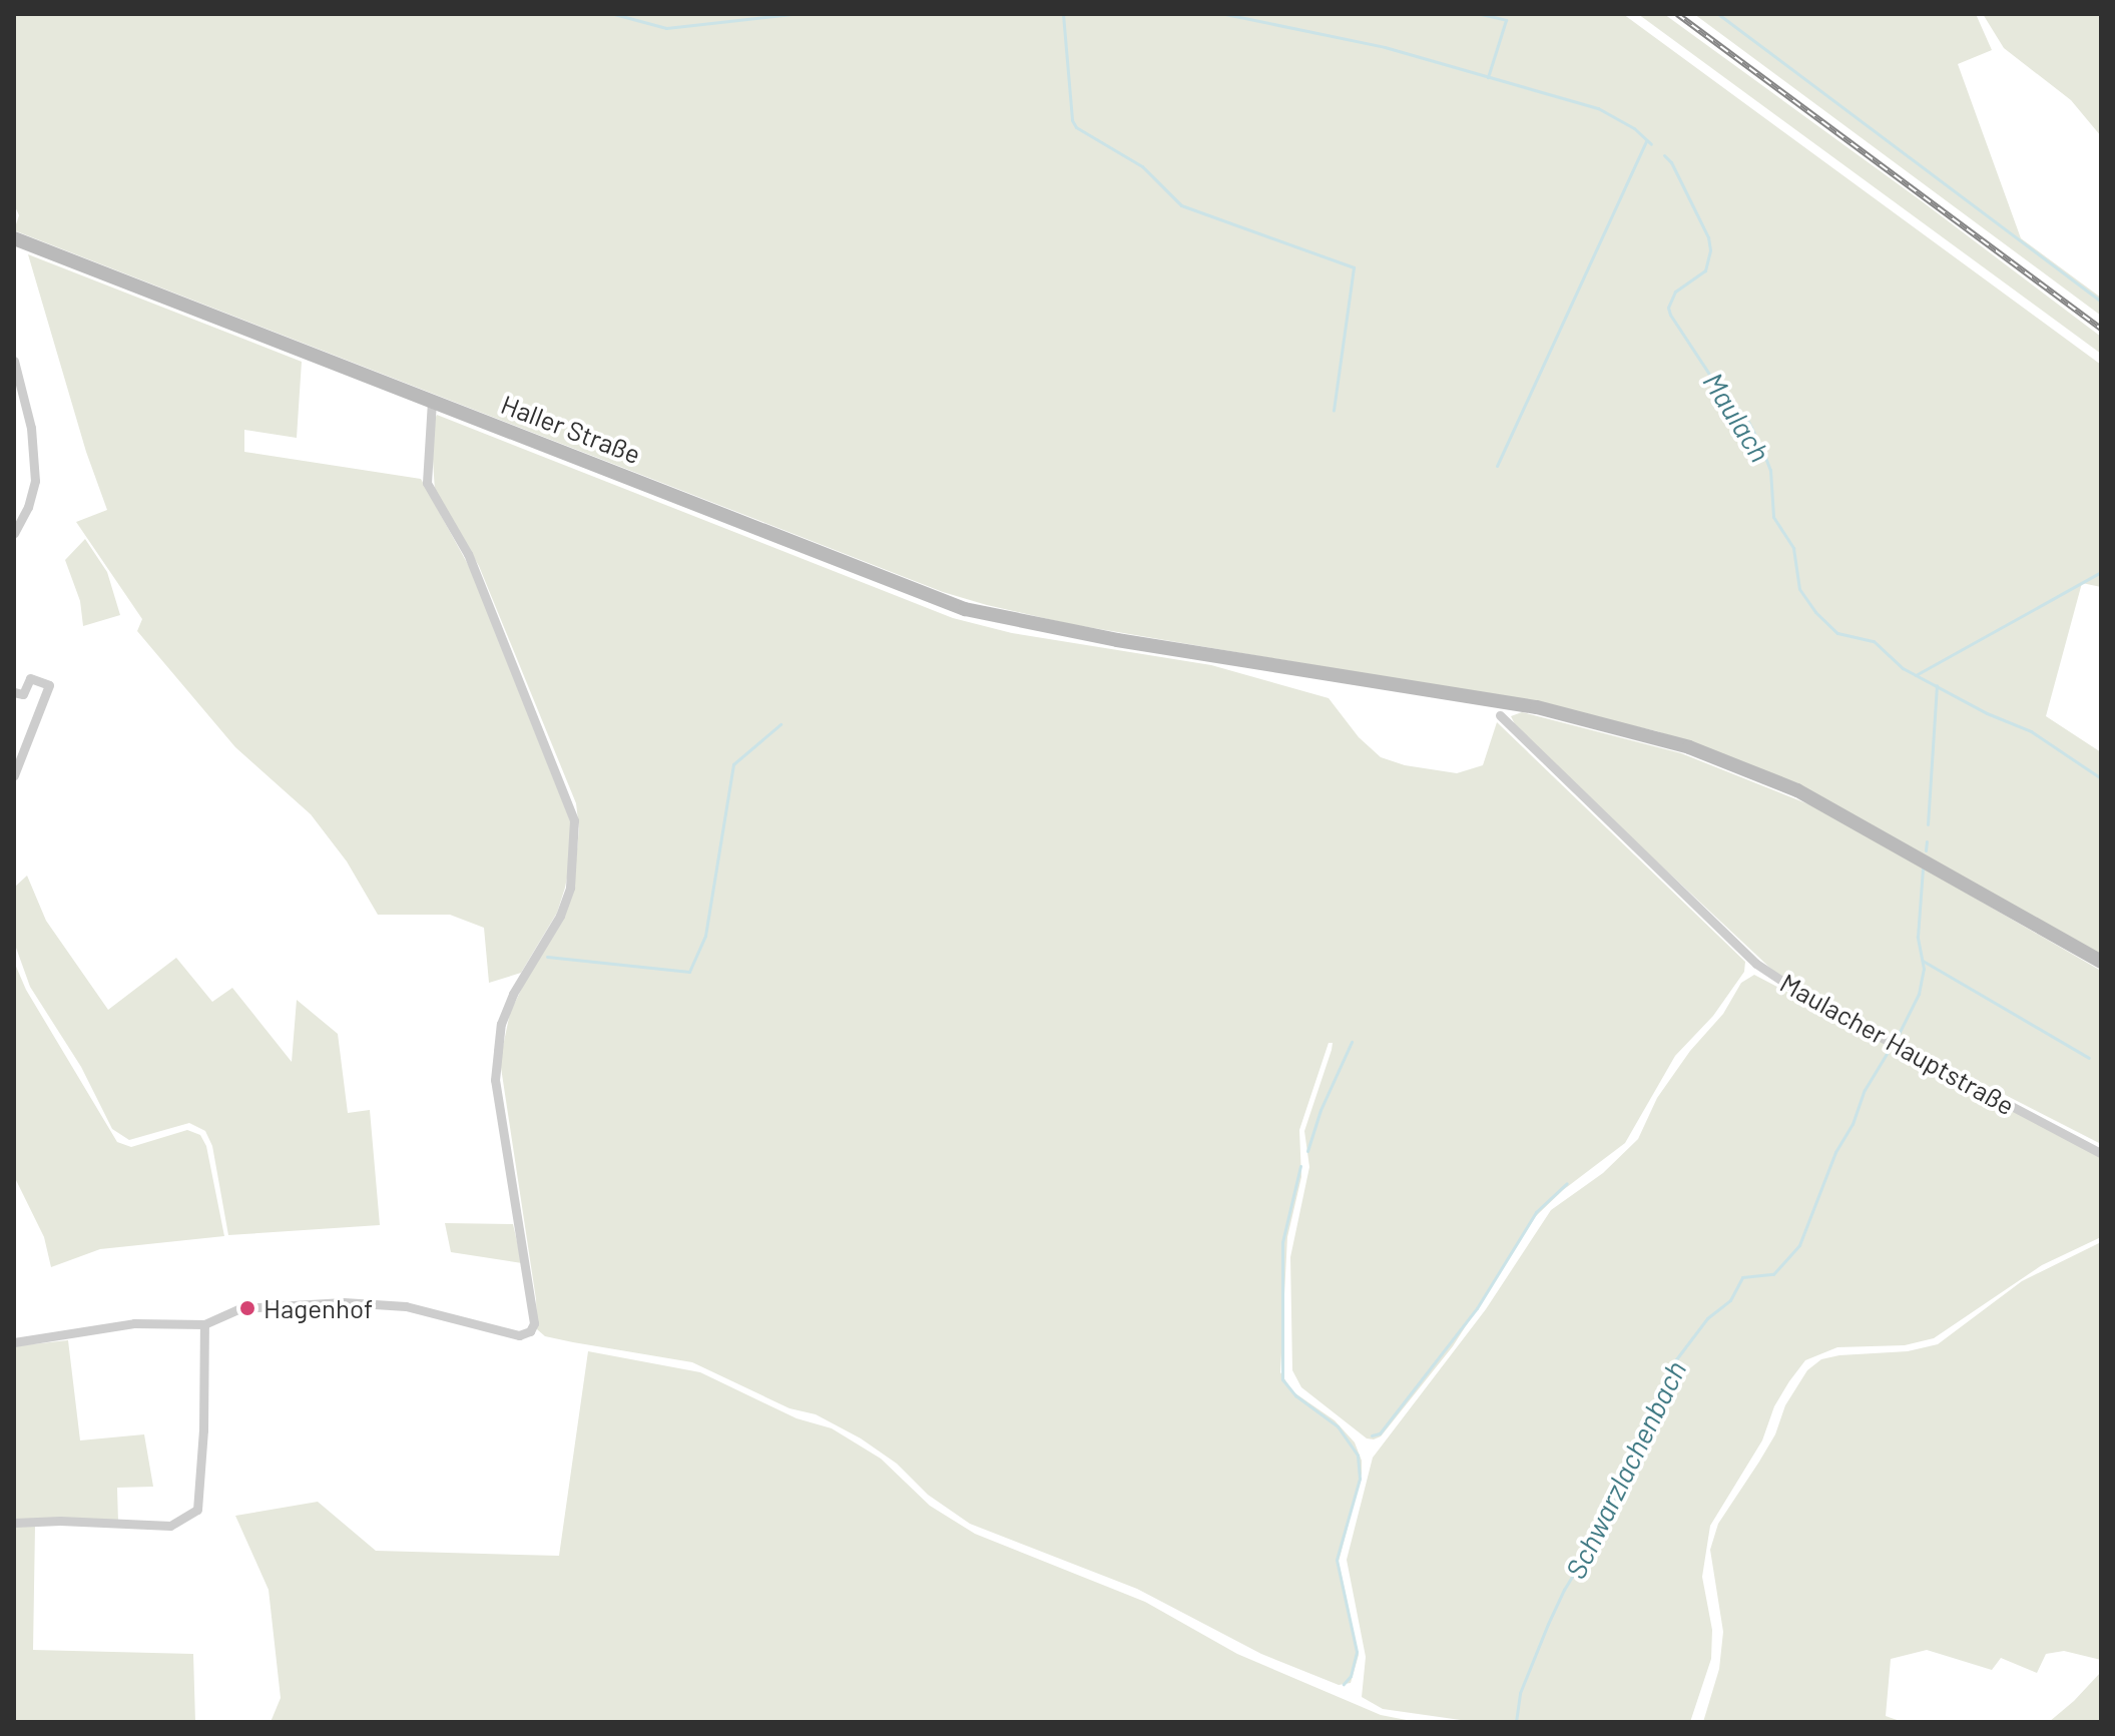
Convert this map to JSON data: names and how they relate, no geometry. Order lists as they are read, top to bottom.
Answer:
{
  "streets": {
    "main road": ["Haller Straße"],
    "street": ["Maulacher Hauptstraße"]
  },
  "water": ["Maulach", "Schwarzlachenbach"],
  "places": ["Hagenhof"]
}
